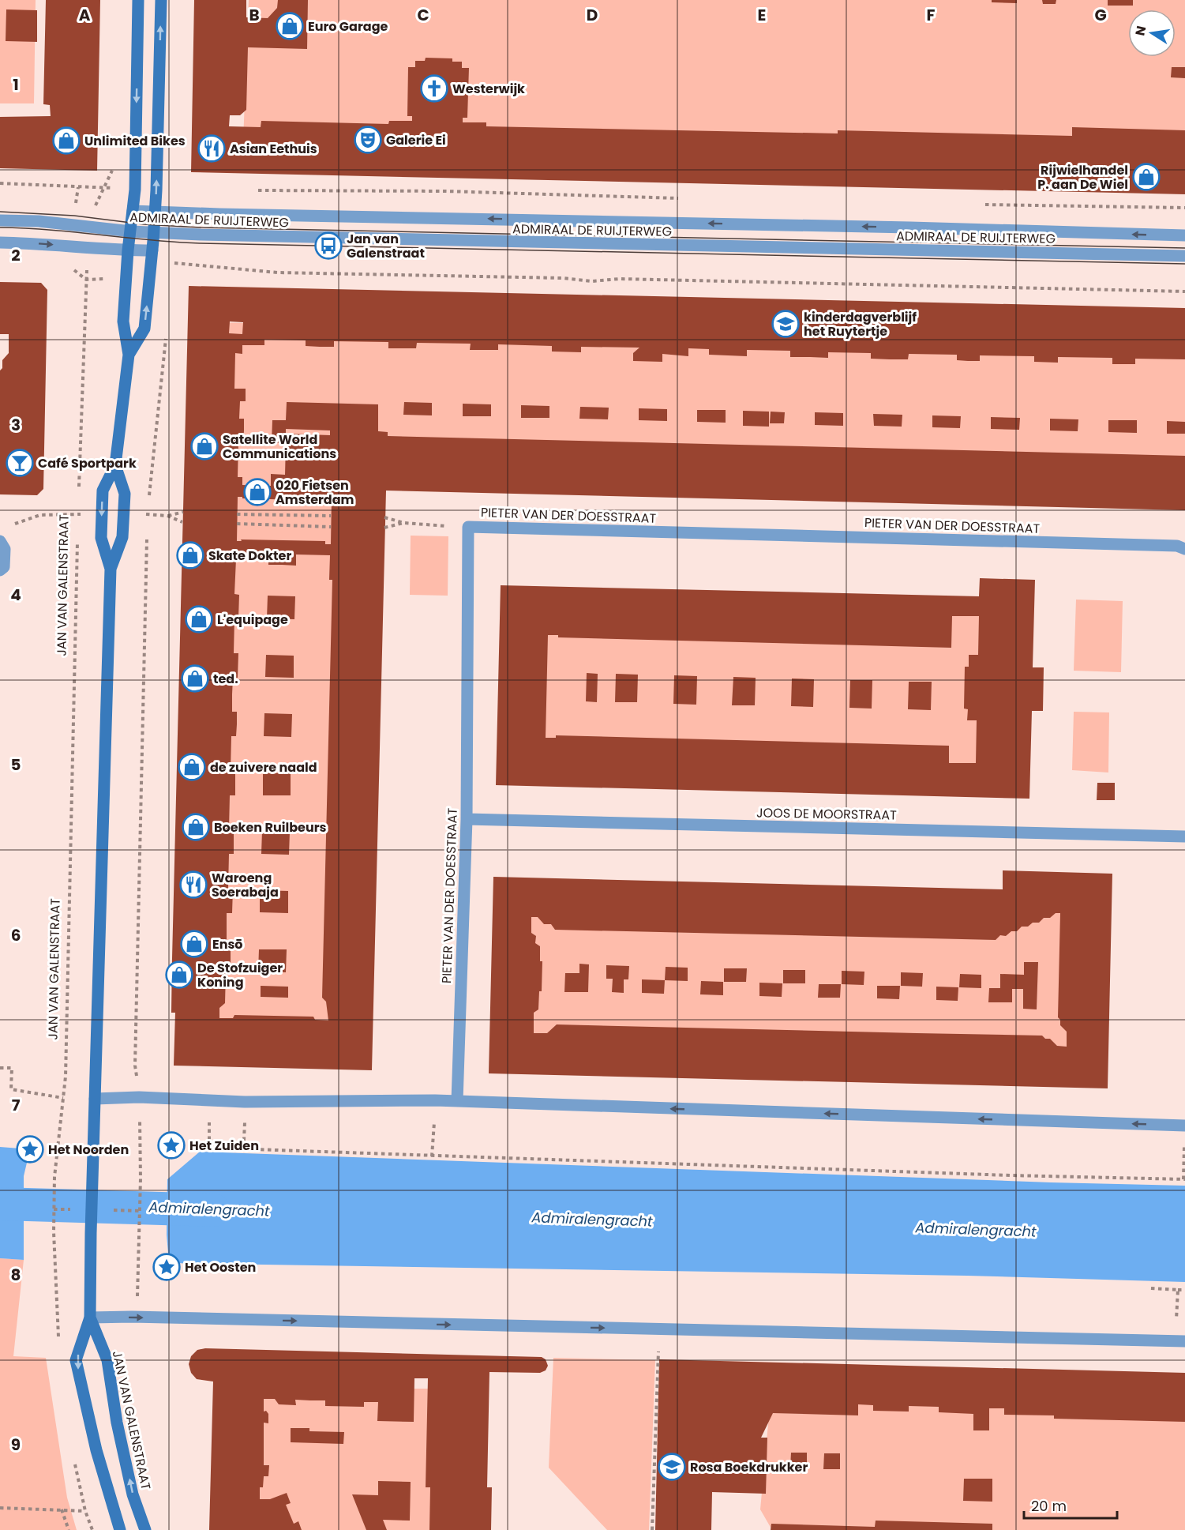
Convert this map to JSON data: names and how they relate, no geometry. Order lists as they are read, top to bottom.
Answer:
{
  "streets": {
    "main road": ["JAN VAN GALENSTRAAT"],
    "street": ["ADMIRAAL DE RUIJTERWEG", "PIETER VAN DER DOESSTRAAT", "JOOS DE MOORSTRAAT"]
  },
  "crossings": [
    ["ADMIRAAL DE RUIJTERWEG", "JAN VAN GALENSTRAAT"],
    ["PIETER VAN DER DOESSTRAAT", "JOOS DE MOORSTRAAT"]
  ],
  "water": ["Admiralengracht"],
  "places": {
    "shop": [
      "Euro Garage",
      "Unlimited Bikes",
      "Rijwielhandel P. aan De Wiel",
      "Satellite World Communications",
      "020 Fietsen Amsterdam",
      "Skate Dokter",
      "L'equipage",
      "ted.",
      "de zuivere naald",
      "Boeken Ruilbeurs",
      "Ensō",
      "De Stofzuiger Koning"
    ],
    "church": ["Westerwijk"],
    "theatre": ["Galerie Ei"],
    "restaurant": ["Asian Eethuis", "Waroeng Soerabaja"],
    "bus stop": ["Jan van Galenstraat"],
    "school or university": ["kinderdagverblijf het Ruytertje", "Rosa Boekdrukker"],
    "bar": ["Café Sportpark"],
    "place": ["Het Zuiden", "Het Noorden", "Het Oosten"]
  },
  "scale_bar": "20 m",
  "north": "left",
  "grid": {
    "columns": [
      "A",
      "B",
      "C",
      "D",
      "E",
      "F",
      "G"
    ],
    "rows": [
      "1",
      "2",
      "3",
      "4",
      "5",
      "6",
      "7",
      "8",
      "9"
    ]
  }
}
